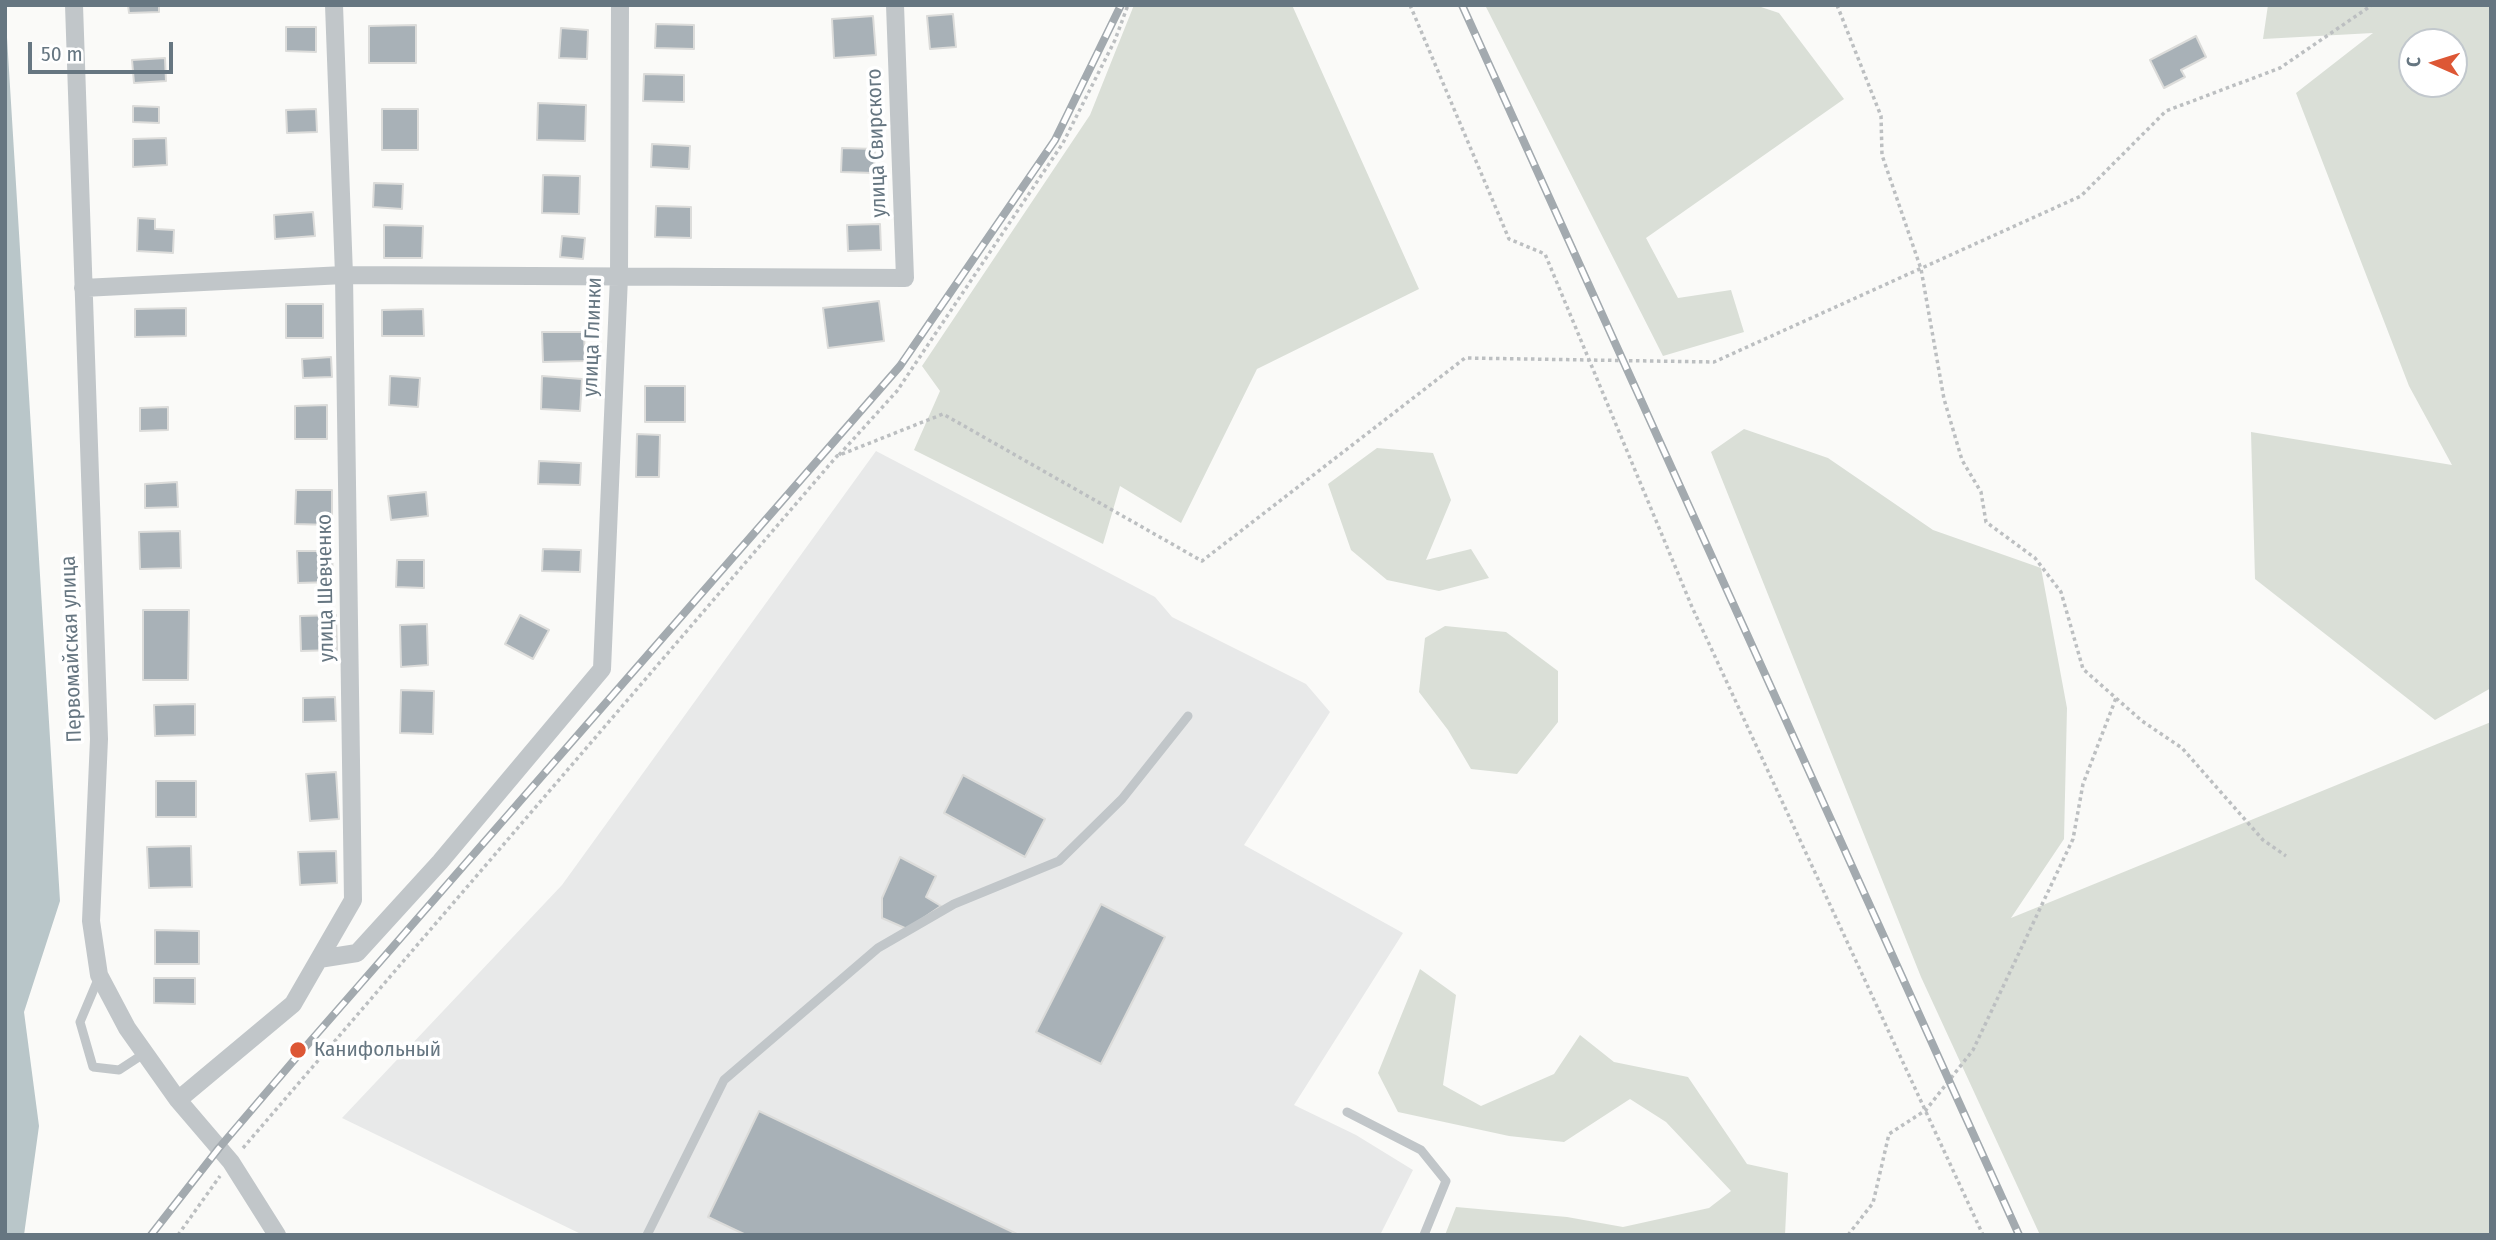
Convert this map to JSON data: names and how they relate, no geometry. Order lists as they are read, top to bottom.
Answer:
{
  "streets": {
    "street": [
      "улица Свирского",
      "улица Глинки",
      "улица Шевченко",
      "Первомайская улица"
    ]
  },
  "crossings": [
    ["улица Свирского", "улица Глинки"],
    ["улица Глинки", "улица Шевченко"],
    ["улица Шевченко", "Первомайская улица"]
  ],
  "places": ["Канифольный"],
  "scale_bar": "50 m",
  "north": "left"
}
